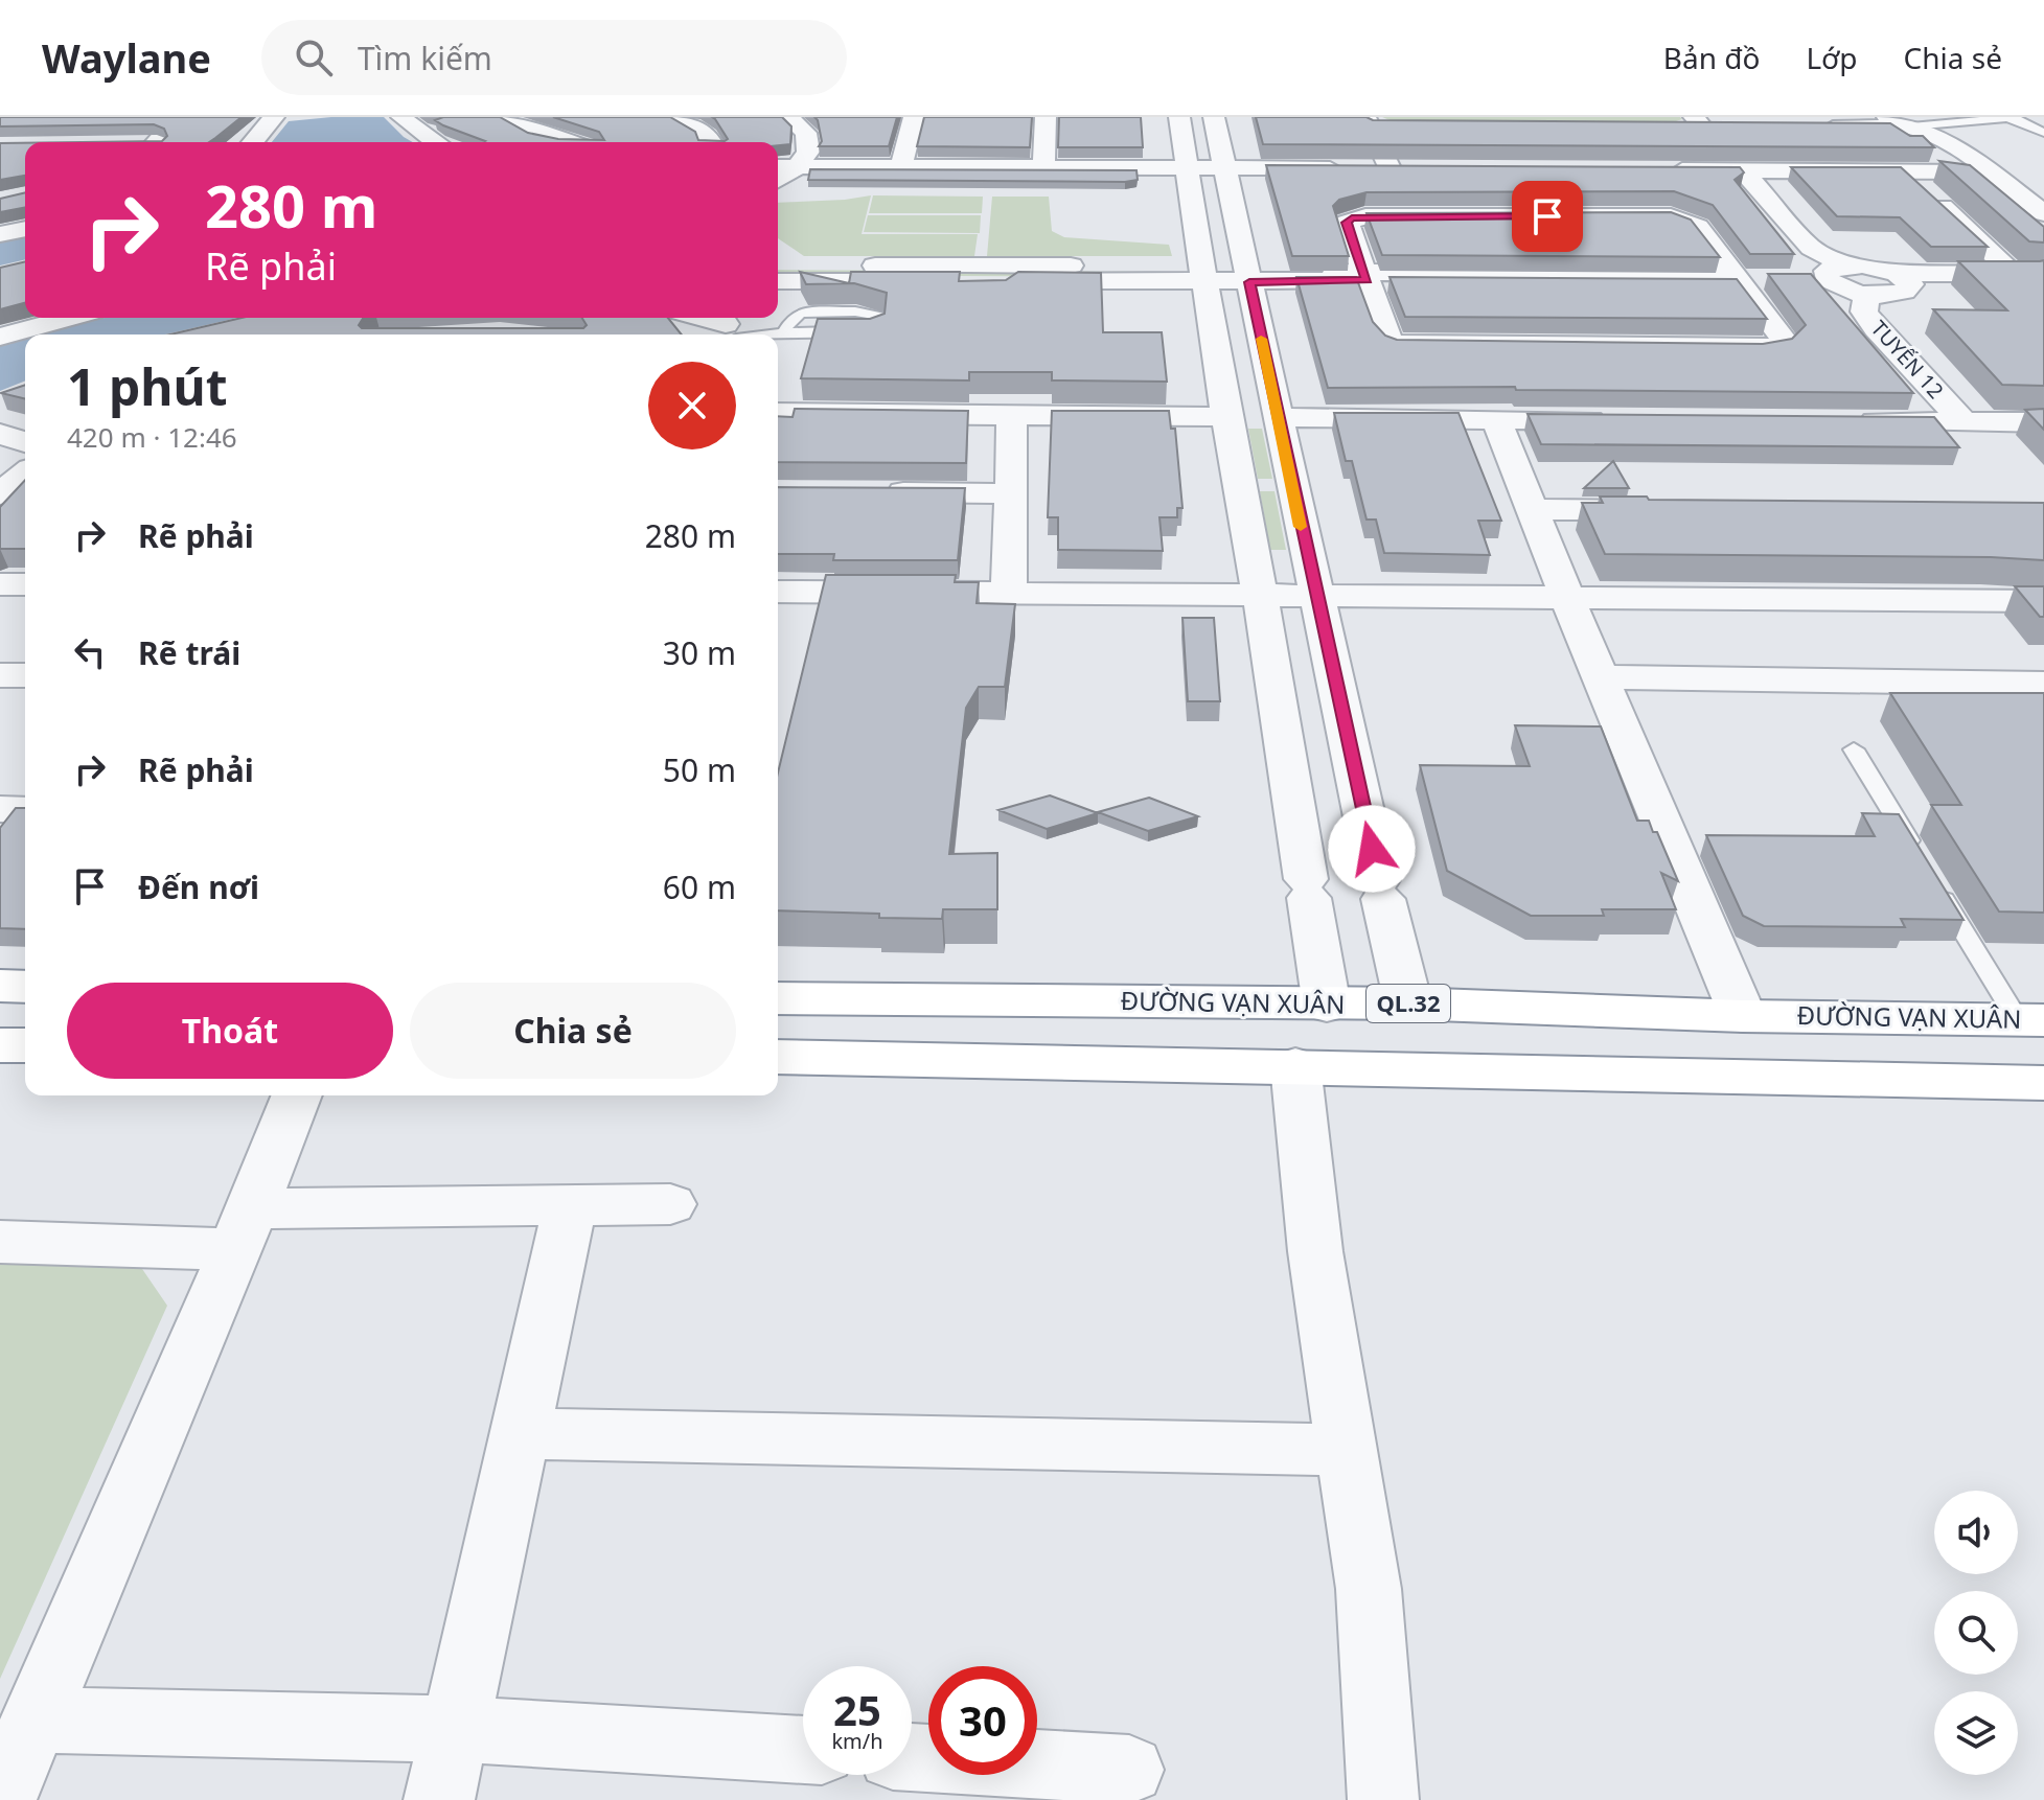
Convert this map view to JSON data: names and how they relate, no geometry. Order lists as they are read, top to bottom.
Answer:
{
  "streets": {
    "highway": ["ĐƯỜNG VẠN XUÂN", "QL.32"],
    "street": ["TUYẾN 12"]
  },
  "page": {
    "header": "Waylane",
    "search": "Tìm kiếm",
    "nav": ["Bản đồ", "Lớp", "Chia sẻ"],
    "turn": ["280 m", "Rẽ phải"],
    "heading": ["1 phút", "420 m · 12:46"],
    "list": [
      {
        "name": "Rẽ phải",
        "value": "280 m"
      },
      {
        "name": "Rẽ trái",
        "value": "30 m"
      },
      {
        "name": "Rẽ phải",
        "value": "50 m"
      },
      {
        "name": "Đến nơi",
        "value": "60 m"
      }
    ],
    "buttons": ["Thoát", "Chia sẻ"],
    "speed": "25 km/h",
    "limit": "30"
  }
}
